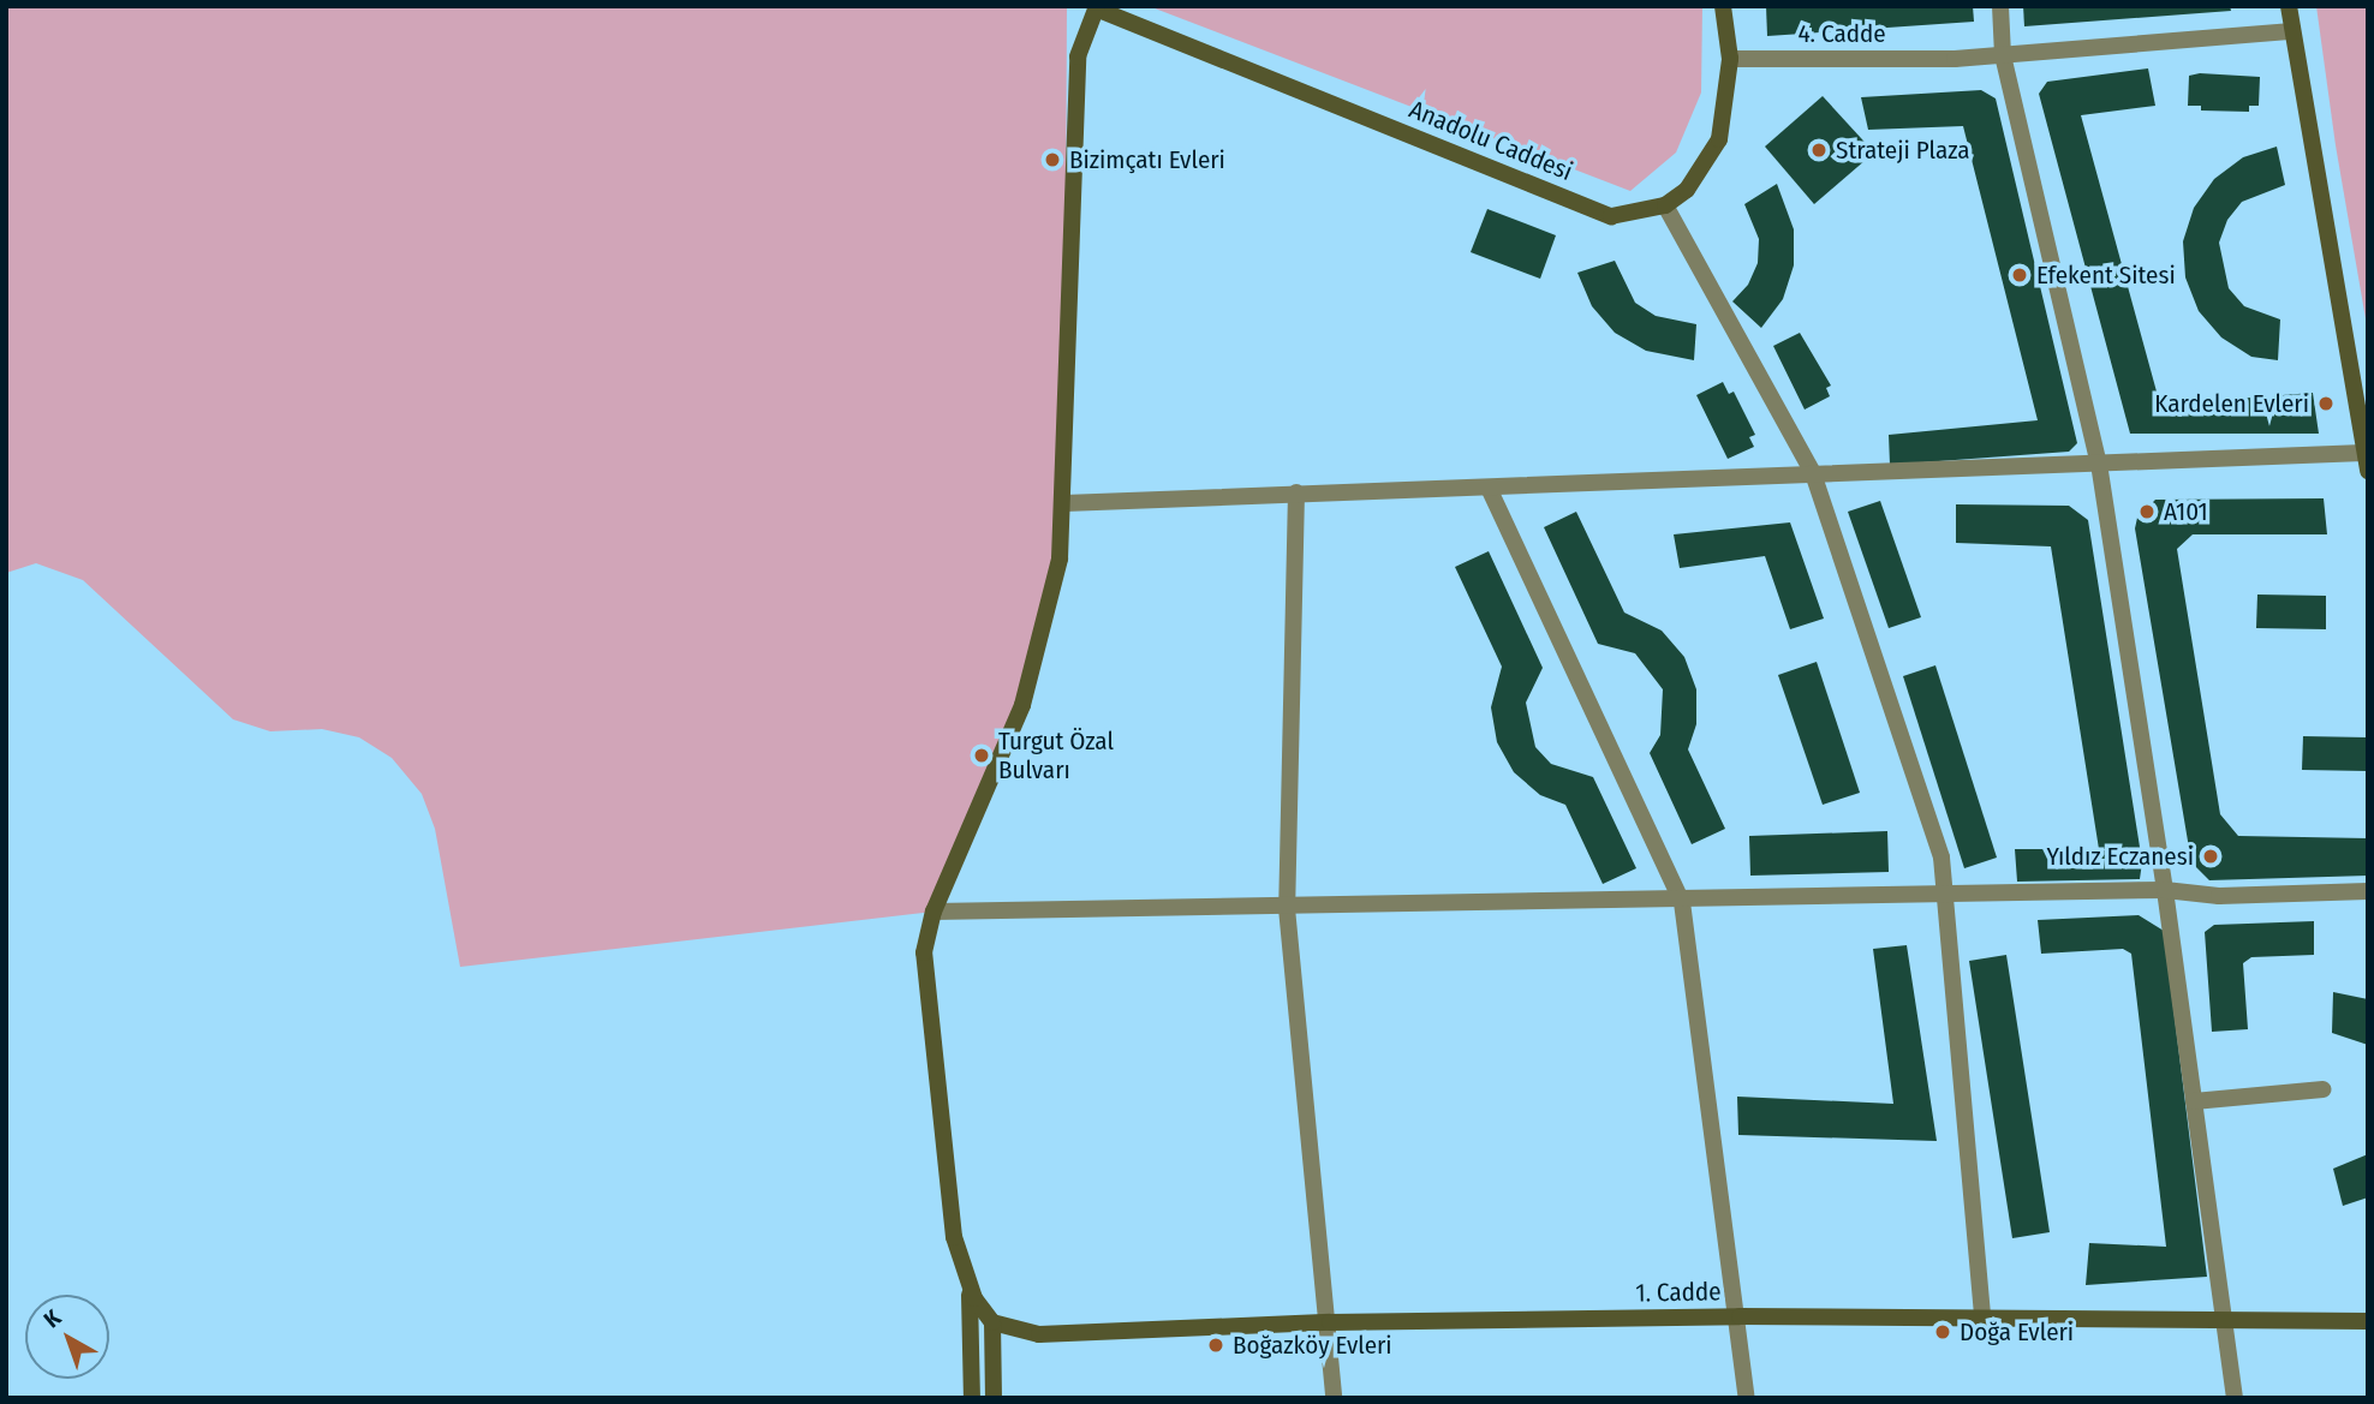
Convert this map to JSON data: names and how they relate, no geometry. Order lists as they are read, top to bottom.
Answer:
{
  "streets": {
    "street": ["4. Cadde", "Anadolu Caddesi", "1. Cadde"]
  },
  "places": [
    "Strateji Plaza",
    "Bizimçatı Evleri",
    "Efekent Sitesi",
    "Kardelen Evleri",
    "A101",
    "Turgut Özal Bulvarı",
    "Yıldız Eczanesi",
    "Doğa Evleri",
    "Boğazköy Evleri"
  ],
  "north": "top left"
}
